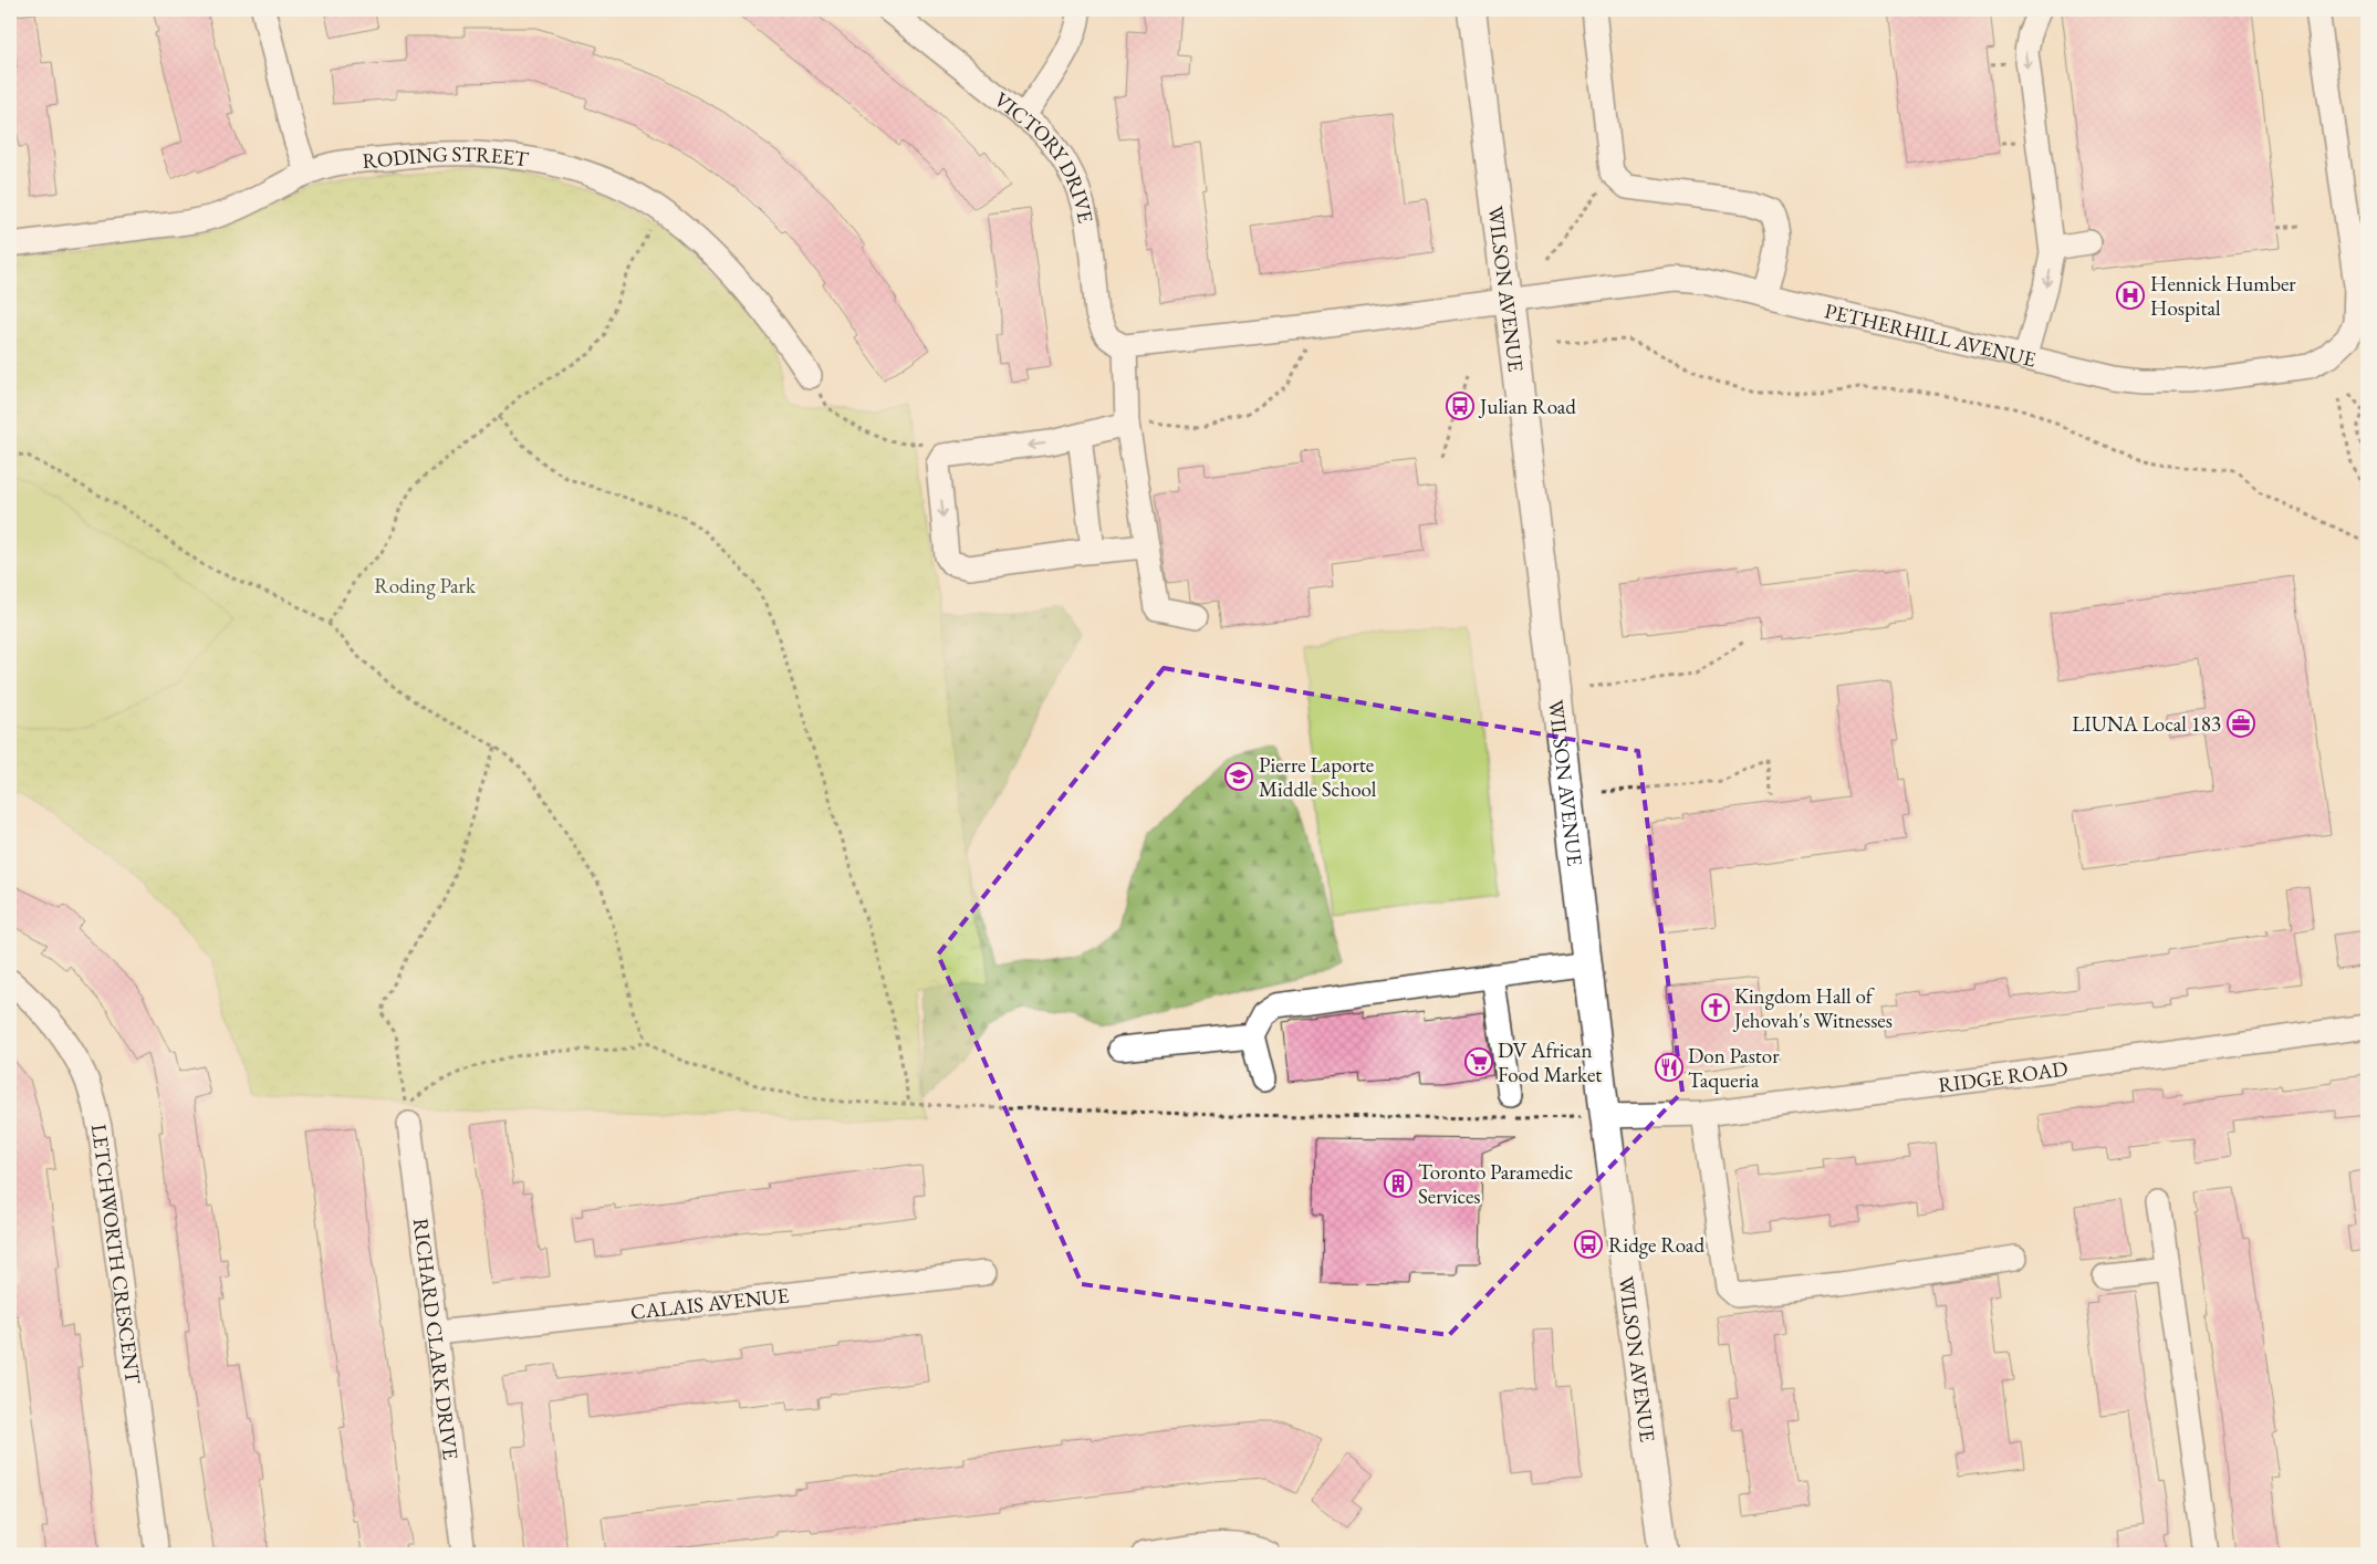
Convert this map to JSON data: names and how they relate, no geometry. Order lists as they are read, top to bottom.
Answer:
{
  "streets": {
    "main road": ["WILSON AVENUE"],
    "street": [
      "RODING STREET",
      "VICTORY DRIVE",
      "PETHERHILL AVENUE",
      "RIDGE ROAD",
      "LETCHWORTH CRESCENT",
      "CALAIS AVENUE",
      "RICHARD CLARK DRIVE"
    ]
  },
  "crossings": [
    ["WILSON AVENUE", "PETHERHILL AVENUE"],
    ["WILSON AVENUE", "RIDGE ROAD"],
    ["CALAIS AVENUE", "RICHARD CLARK DRIVE"]
  ],
  "parks": ["Roding Park"],
  "places": {
    "hospital": ["Hennick Humber Hospital"],
    "bus stop": ["Julian Road", "Ridge Road"],
    "office": ["LIUNA Local 183"],
    "school or university": ["Pierre Laporte Middle School"],
    "church": ["Kingdom Hall of Jehovah's Witnesses"],
    "supermarket": ["DV African Food Market"],
    "restaurant": ["Don Pastor Taqueria"],
    "building": ["Toronto Paramedic Services"]
  }
}
